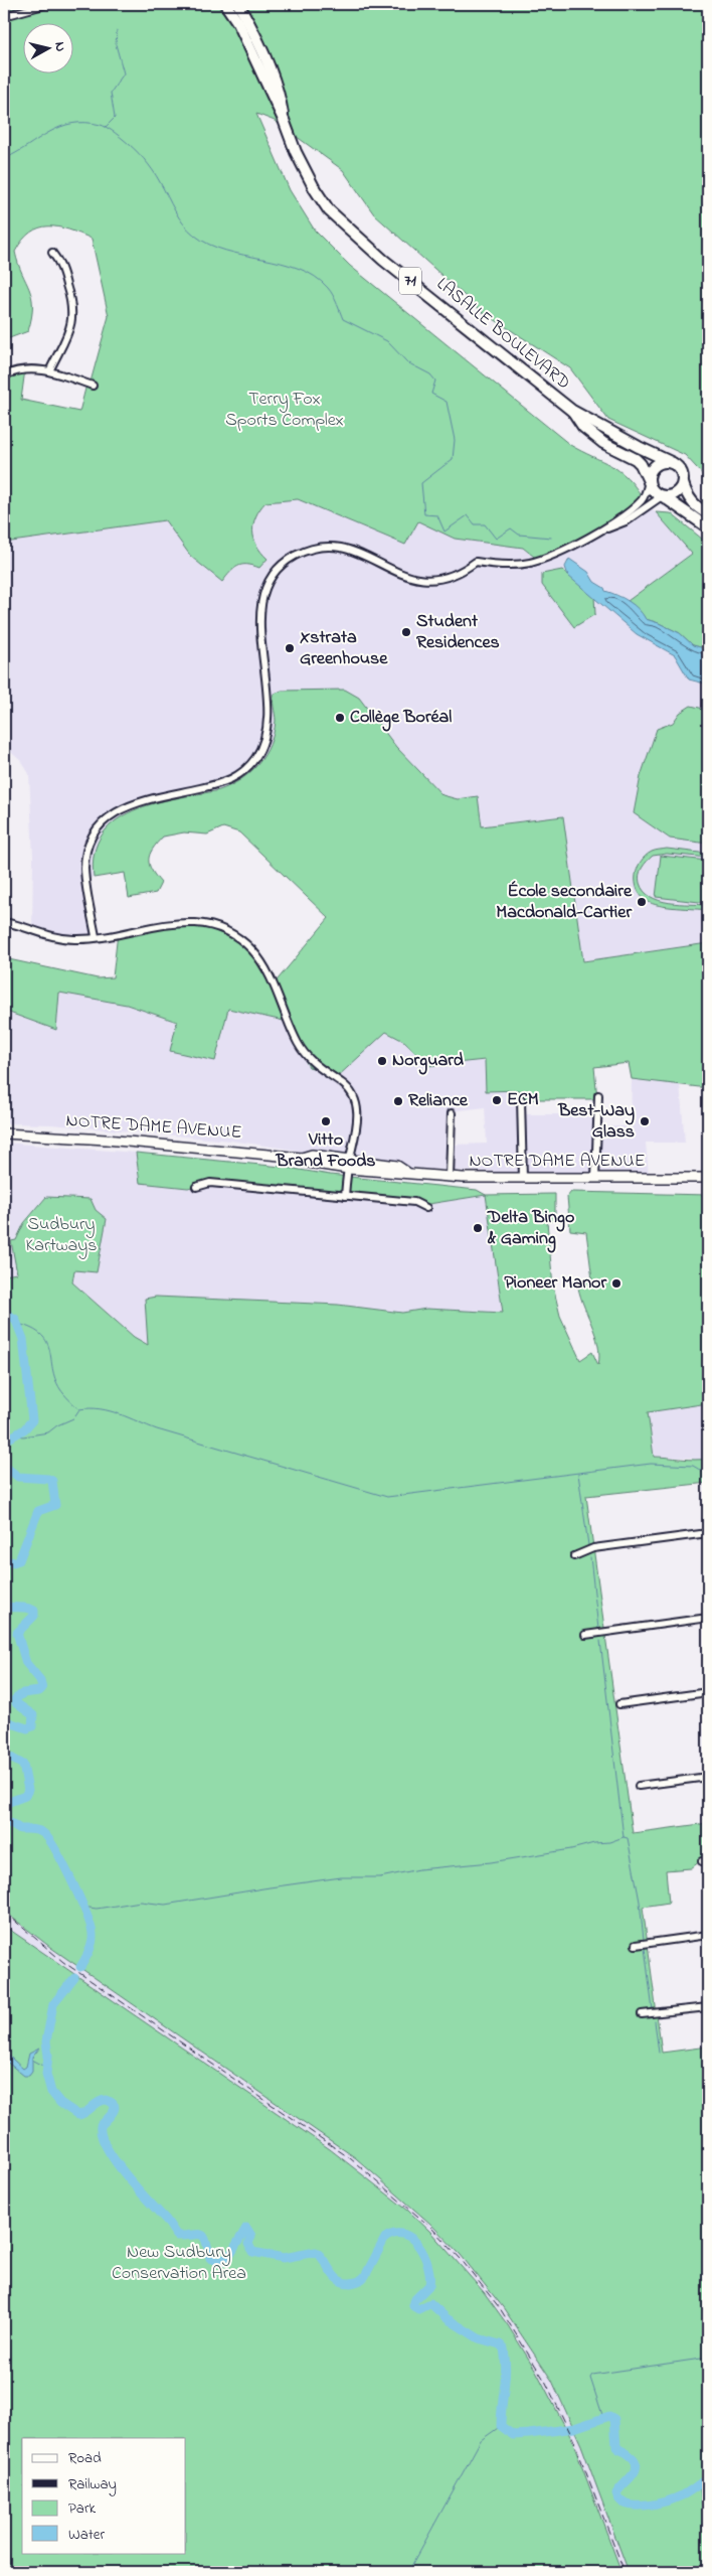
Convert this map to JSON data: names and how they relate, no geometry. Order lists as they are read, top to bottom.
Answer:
{
  "streets": {
    "highway": ["71", "LASALLE BOULEVARD"],
    "main road": ["NOTRE DAME AVENUE"]
  },
  "parks": ["Terry Fox Sports Complex", "Sudbury Kartways", "New Sudbury Conservation Area"],
  "places": [
    "Student Residences",
    "Xstrata Greenhouse",
    "Collège Boréal",
    "École secondaire Macdonald-Cartier",
    "Norguard",
    "ECM",
    "Reliance",
    "Vitto Brand Foods",
    "Best-Way Glass",
    "Delta Bingo & Gaming",
    "Pioneer Manor"
  ],
  "legend": [
    "Road",
    "Railway",
    "Park",
    "Water"
  ],
  "north": "right"
}
